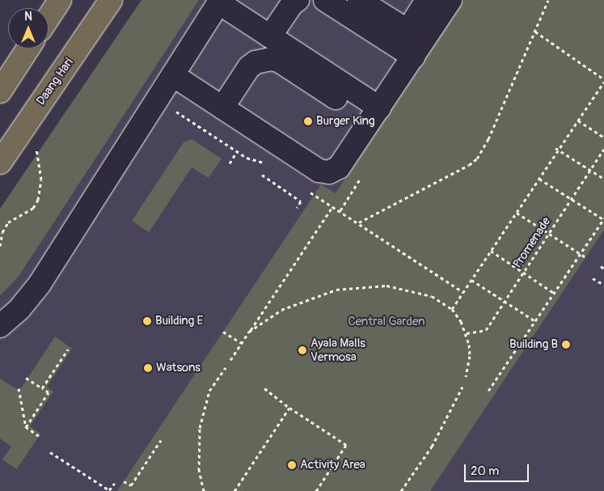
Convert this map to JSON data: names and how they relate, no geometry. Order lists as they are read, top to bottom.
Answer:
{
  "streets": {
    "main road": ["Daang Hari"],
    "path": ["Promenade"]
  },
  "parks": ["Central Garden"],
  "places": [
    "Burger King",
    "Building E",
    "Building B",
    "Ayala Malls Vermosa",
    "Watsons",
    "Activity Area"
  ],
  "scale_bar": "20 m",
  "north": "top"
}
